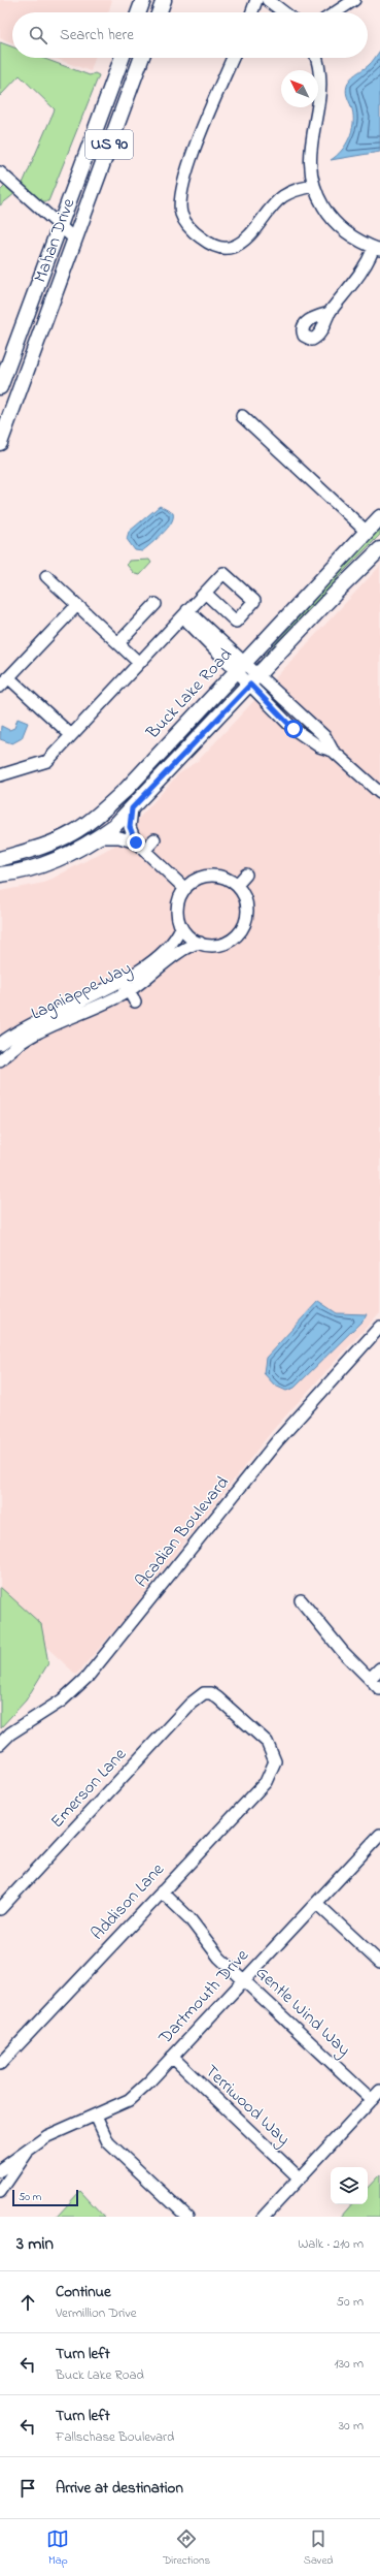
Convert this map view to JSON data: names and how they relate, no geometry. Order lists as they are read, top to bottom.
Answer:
{
  "streets": {
    "main road": ["US 90", "Mahan Drive", "Buck Lake Road"],
    "street": [
      "Lagniappe Way",
      "Acadian Boulevard",
      "Emerson Lane",
      "Addison Lane",
      "Dartmouth Drive",
      "Gentle Wind Way",
      "Terriwood Way"
    ]
  },
  "crossings": [
    ["Emerson Lane", "Addison Lane"],
    ["Addison Lane", "Gentle Wind Way"],
    ["Dartmouth Drive", "Gentle Wind Way"],
    ["Dartmouth Drive", "Terriwood Way"]
  ],
  "scale_bar": "50 m",
  "north": "top left",
  "page": {
    "search": "Search here",
    "scale": "50 m",
    "heading": ["3 min", "Walk · 210 m"],
    "list": [
      ["Continue", "Vermillion Drive", "50 m"],
      ["Turn left", "Buck Lake Road", "130 m"],
      ["Turn left", "Fallschase Boulevard", "30 m"],
      "Arrive at destination"
    ],
    "nav": ["Map", "Directions", "Saved"]
  }
}
